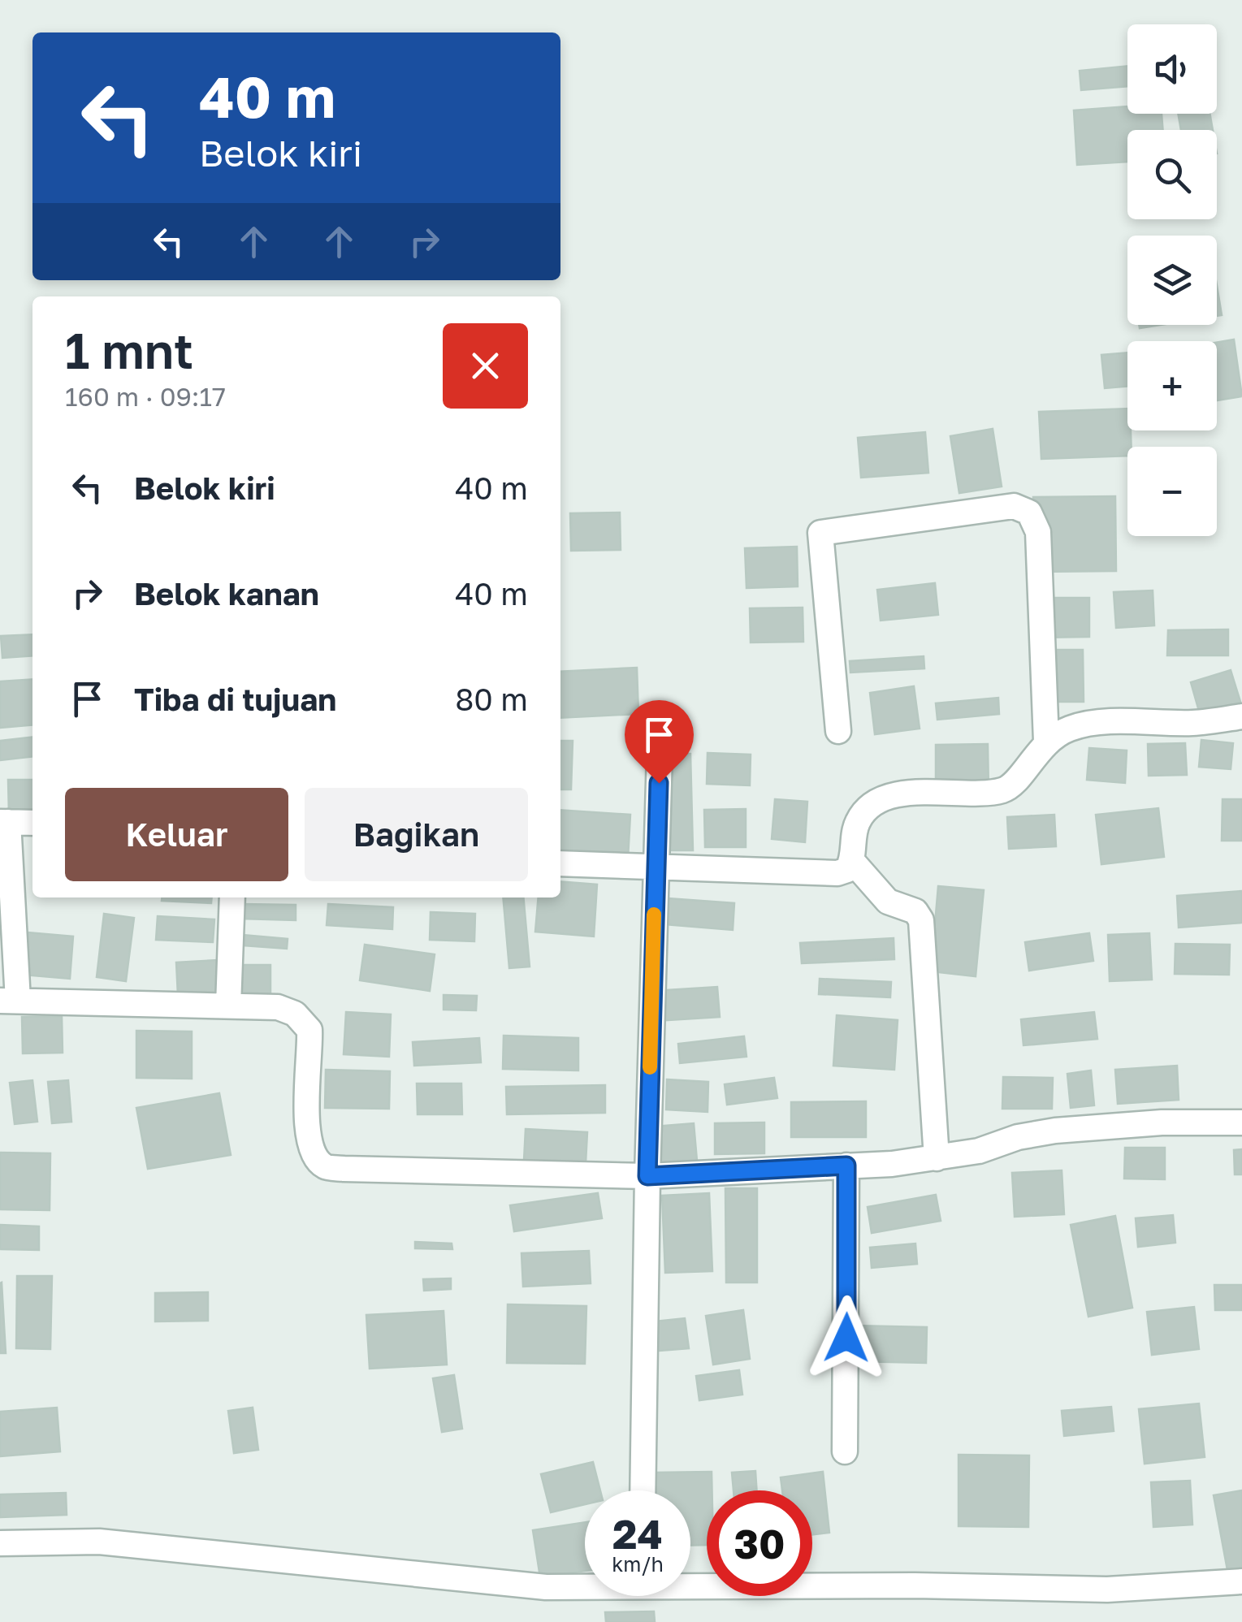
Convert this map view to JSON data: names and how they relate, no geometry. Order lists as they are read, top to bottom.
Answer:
{
  "page": {
    "map_buttons": ["+", "−"],
    "turn": ["40 m", "Belok kiri"],
    "heading": ["1 mnt", "160 m · 09:17"],
    "list": [
      {
        "name": "Belok kiri",
        "value": "40 m"
      },
      {
        "name": "Belok kanan",
        "value": "40 m"
      },
      {
        "name": "Tiba di tujuan",
        "value": "80 m"
      }
    ],
    "buttons": ["Keluar", "Bagikan"],
    "speed": "24 km/h",
    "limit": "30"
  }
}
